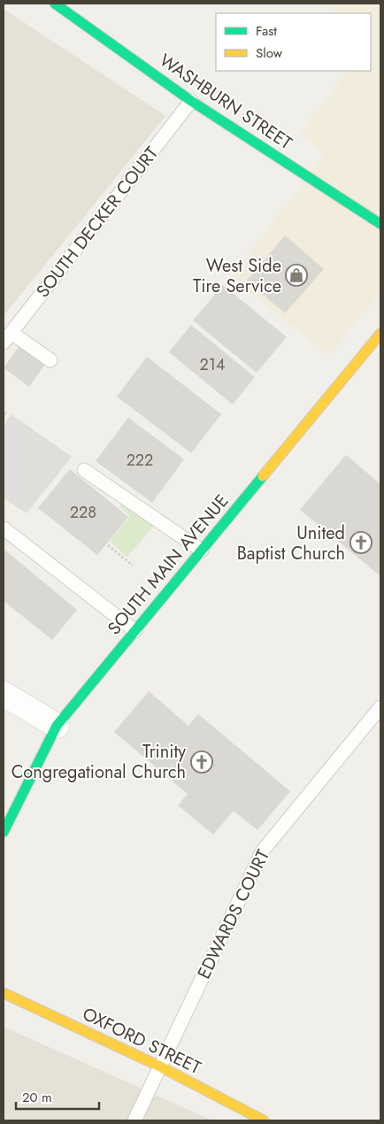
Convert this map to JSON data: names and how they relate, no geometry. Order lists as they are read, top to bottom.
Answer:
{
  "streets": {
    "street": ["WASHBURN STREET", "SOUTH MAIN AVENUE", "OXFORD STREET"],
    "lane": ["SOUTH DECKER COURT", "EDWARDS COURT"]
  },
  "crossings": [
    ["WASHBURN STREET", "SOUTH DECKER COURT"],
    ["EDWARDS COURT", "OXFORD STREET"]
  ],
  "places": {
    "shop": ["West Side Tire Service"],
    "church": ["United Baptist Church", "Trinity Congregational Church"]
  },
  "house_numbers": ["214", "222", "228"],
  "legend": ["Fast", "Slow"],
  "scale_bar": "20 m"
}
